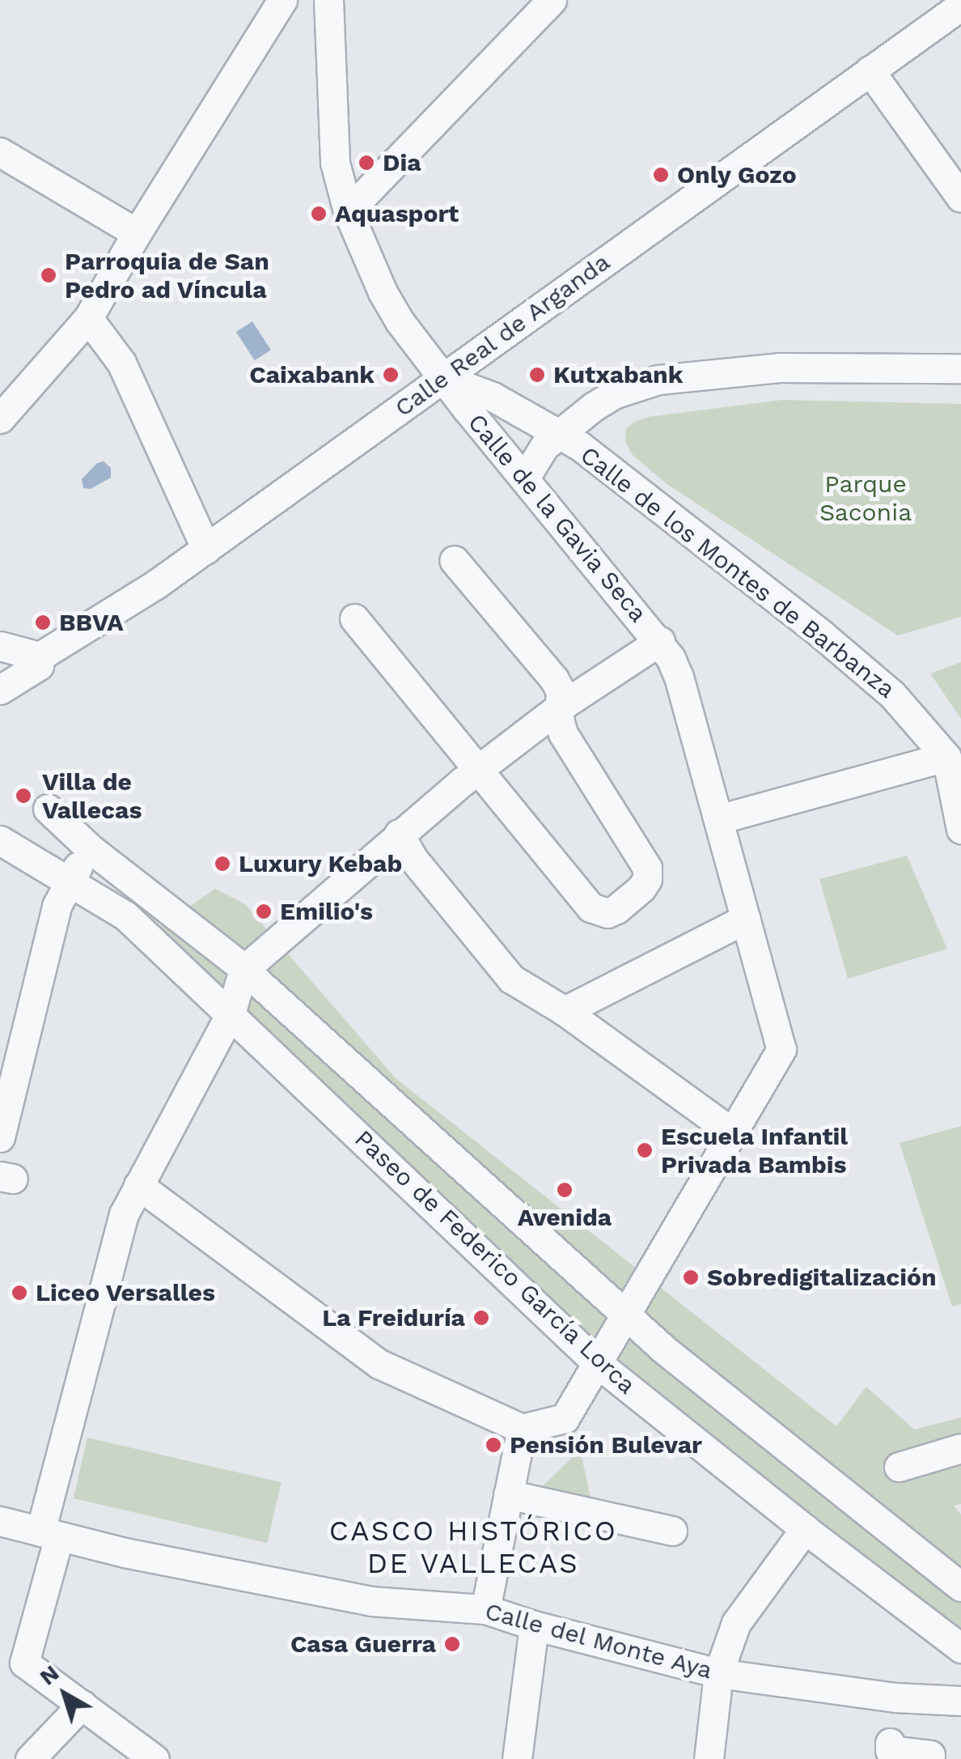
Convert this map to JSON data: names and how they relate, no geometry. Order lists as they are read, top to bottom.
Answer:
{
  "streets": {
    "street": [
      "Calle Real de Arganda",
      "Calle de la Gavia Seca",
      "Calle de los Montes de Barbanza",
      "Paseo de Federico García Lorca",
      "Calle del Monte Aya"
    ]
  },
  "crossings": [
    ["Calle Real de Arganda", "Calle de la Gavia Seca"],
    ["Calle Real de Arganda", "Calle de los Montes de Barbanza"],
    ["Calle de la Gavia Seca", "Calle de los Montes de Barbanza"]
  ],
  "districts": ["CASCO HISTÓRICO DE VALLECAS"],
  "parks": ["Parque Saconia"],
  "places": [
    "Dia",
    "Only Gozo",
    "Aquasport",
    "Parroquia de San Pedro ad Víncula",
    "Caixabank",
    "Kutxabank",
    "BBVA",
    "Villa de Vallecas",
    "Luxury Kebab",
    "Emilio's",
    "Escuela Infantil Privada Bambis",
    "Avenida",
    "Sobredigitalización",
    "Liceo Versalles",
    "La Freiduría",
    "Pensión Bulevar",
    "Casa Guerra"
  ],
  "north": "top left"
}
